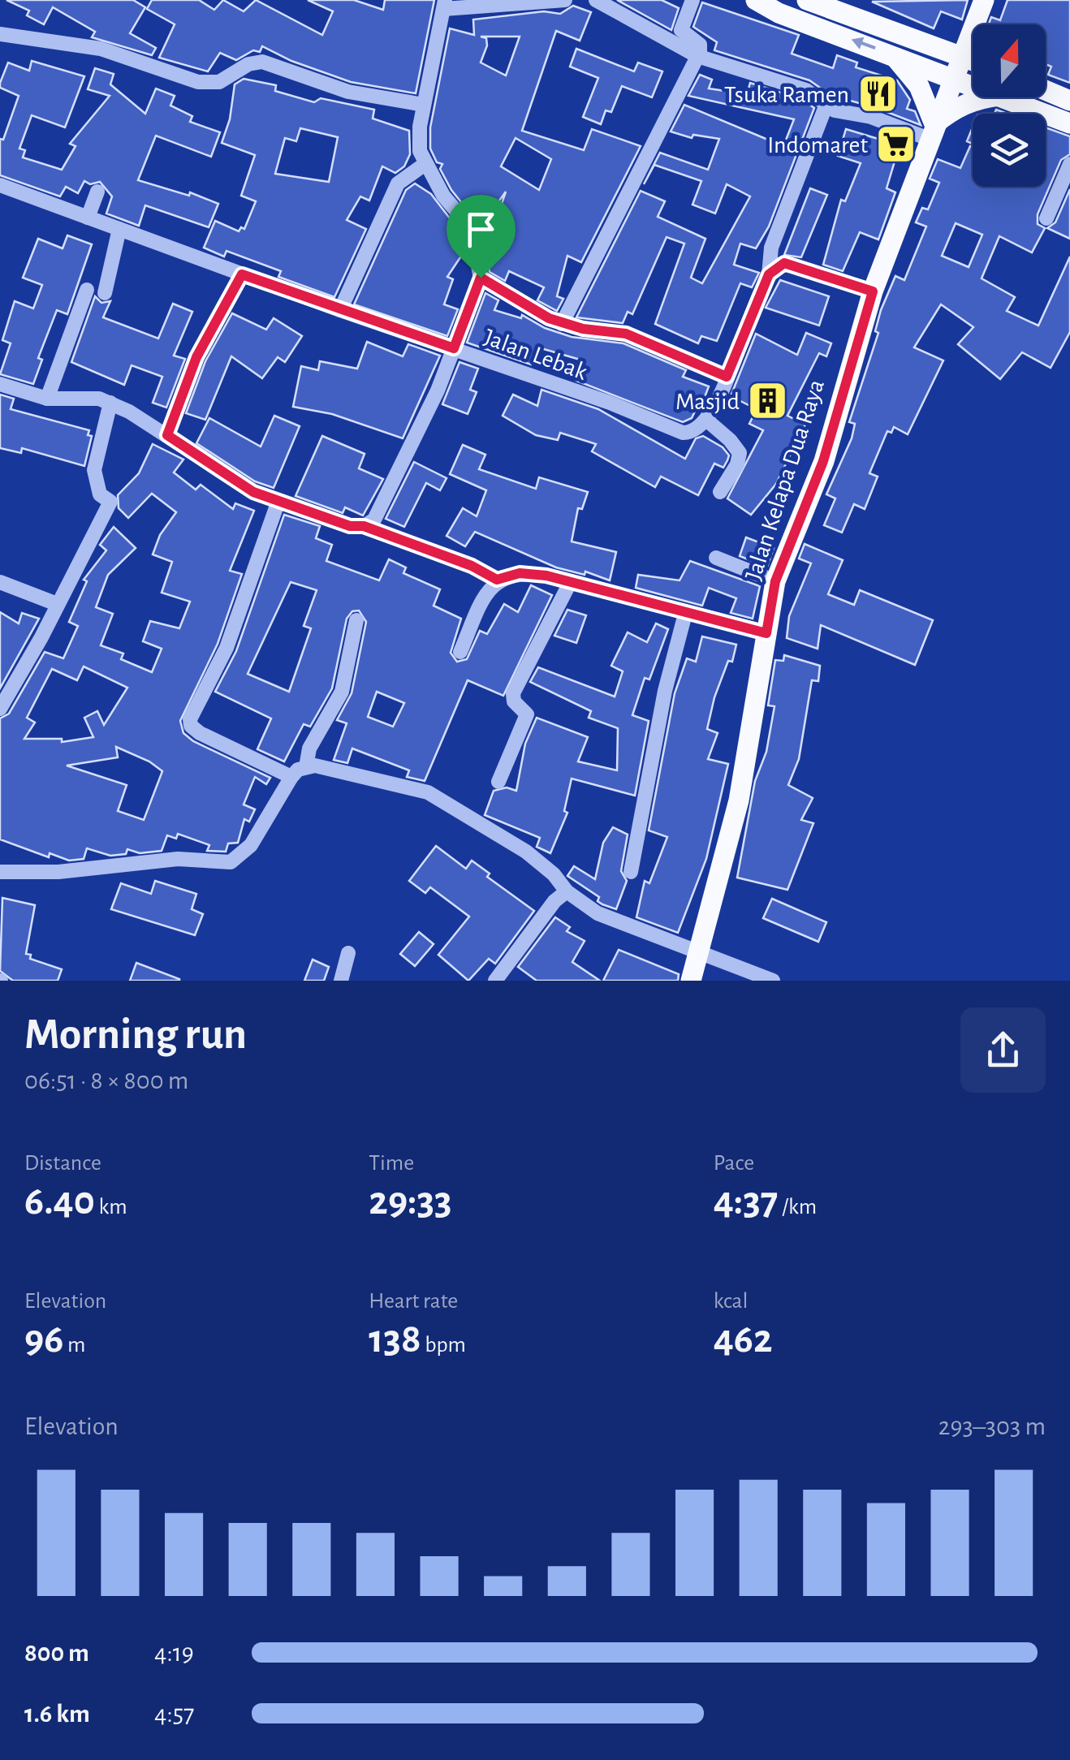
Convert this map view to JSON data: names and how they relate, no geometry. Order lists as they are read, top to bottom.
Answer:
{
  "streets": {
    "main road": ["Jalan Kelapa Dua Raya"],
    "street": ["Jalan Lebak"]
  },
  "places": {
    "restaurant": ["Tsuka Ramen"],
    "supermarket": ["Indomaret"],
    "building": ["Masjid"]
  },
  "north": "top",
  "page": {
    "heading": ["Morning run", "06:51 · 8 × 800 m"],
    "stats": [
      ["Distance", "6.40 km"],
      ["Time", "29:33"],
      ["Pace", "4:37 /km"],
      ["Elevation", "96 m"],
      ["Heart rate", "138 bpm"],
      ["kcal", "462"]
    ],
    "chart": ["Elevation", "293–303 m"],
    "list": [
      {
        "name": "800 m",
        "note": "4:19"
      },
      {
        "name": "1.6 km",
        "note": "4:57"
      }
    ]
  }
}
